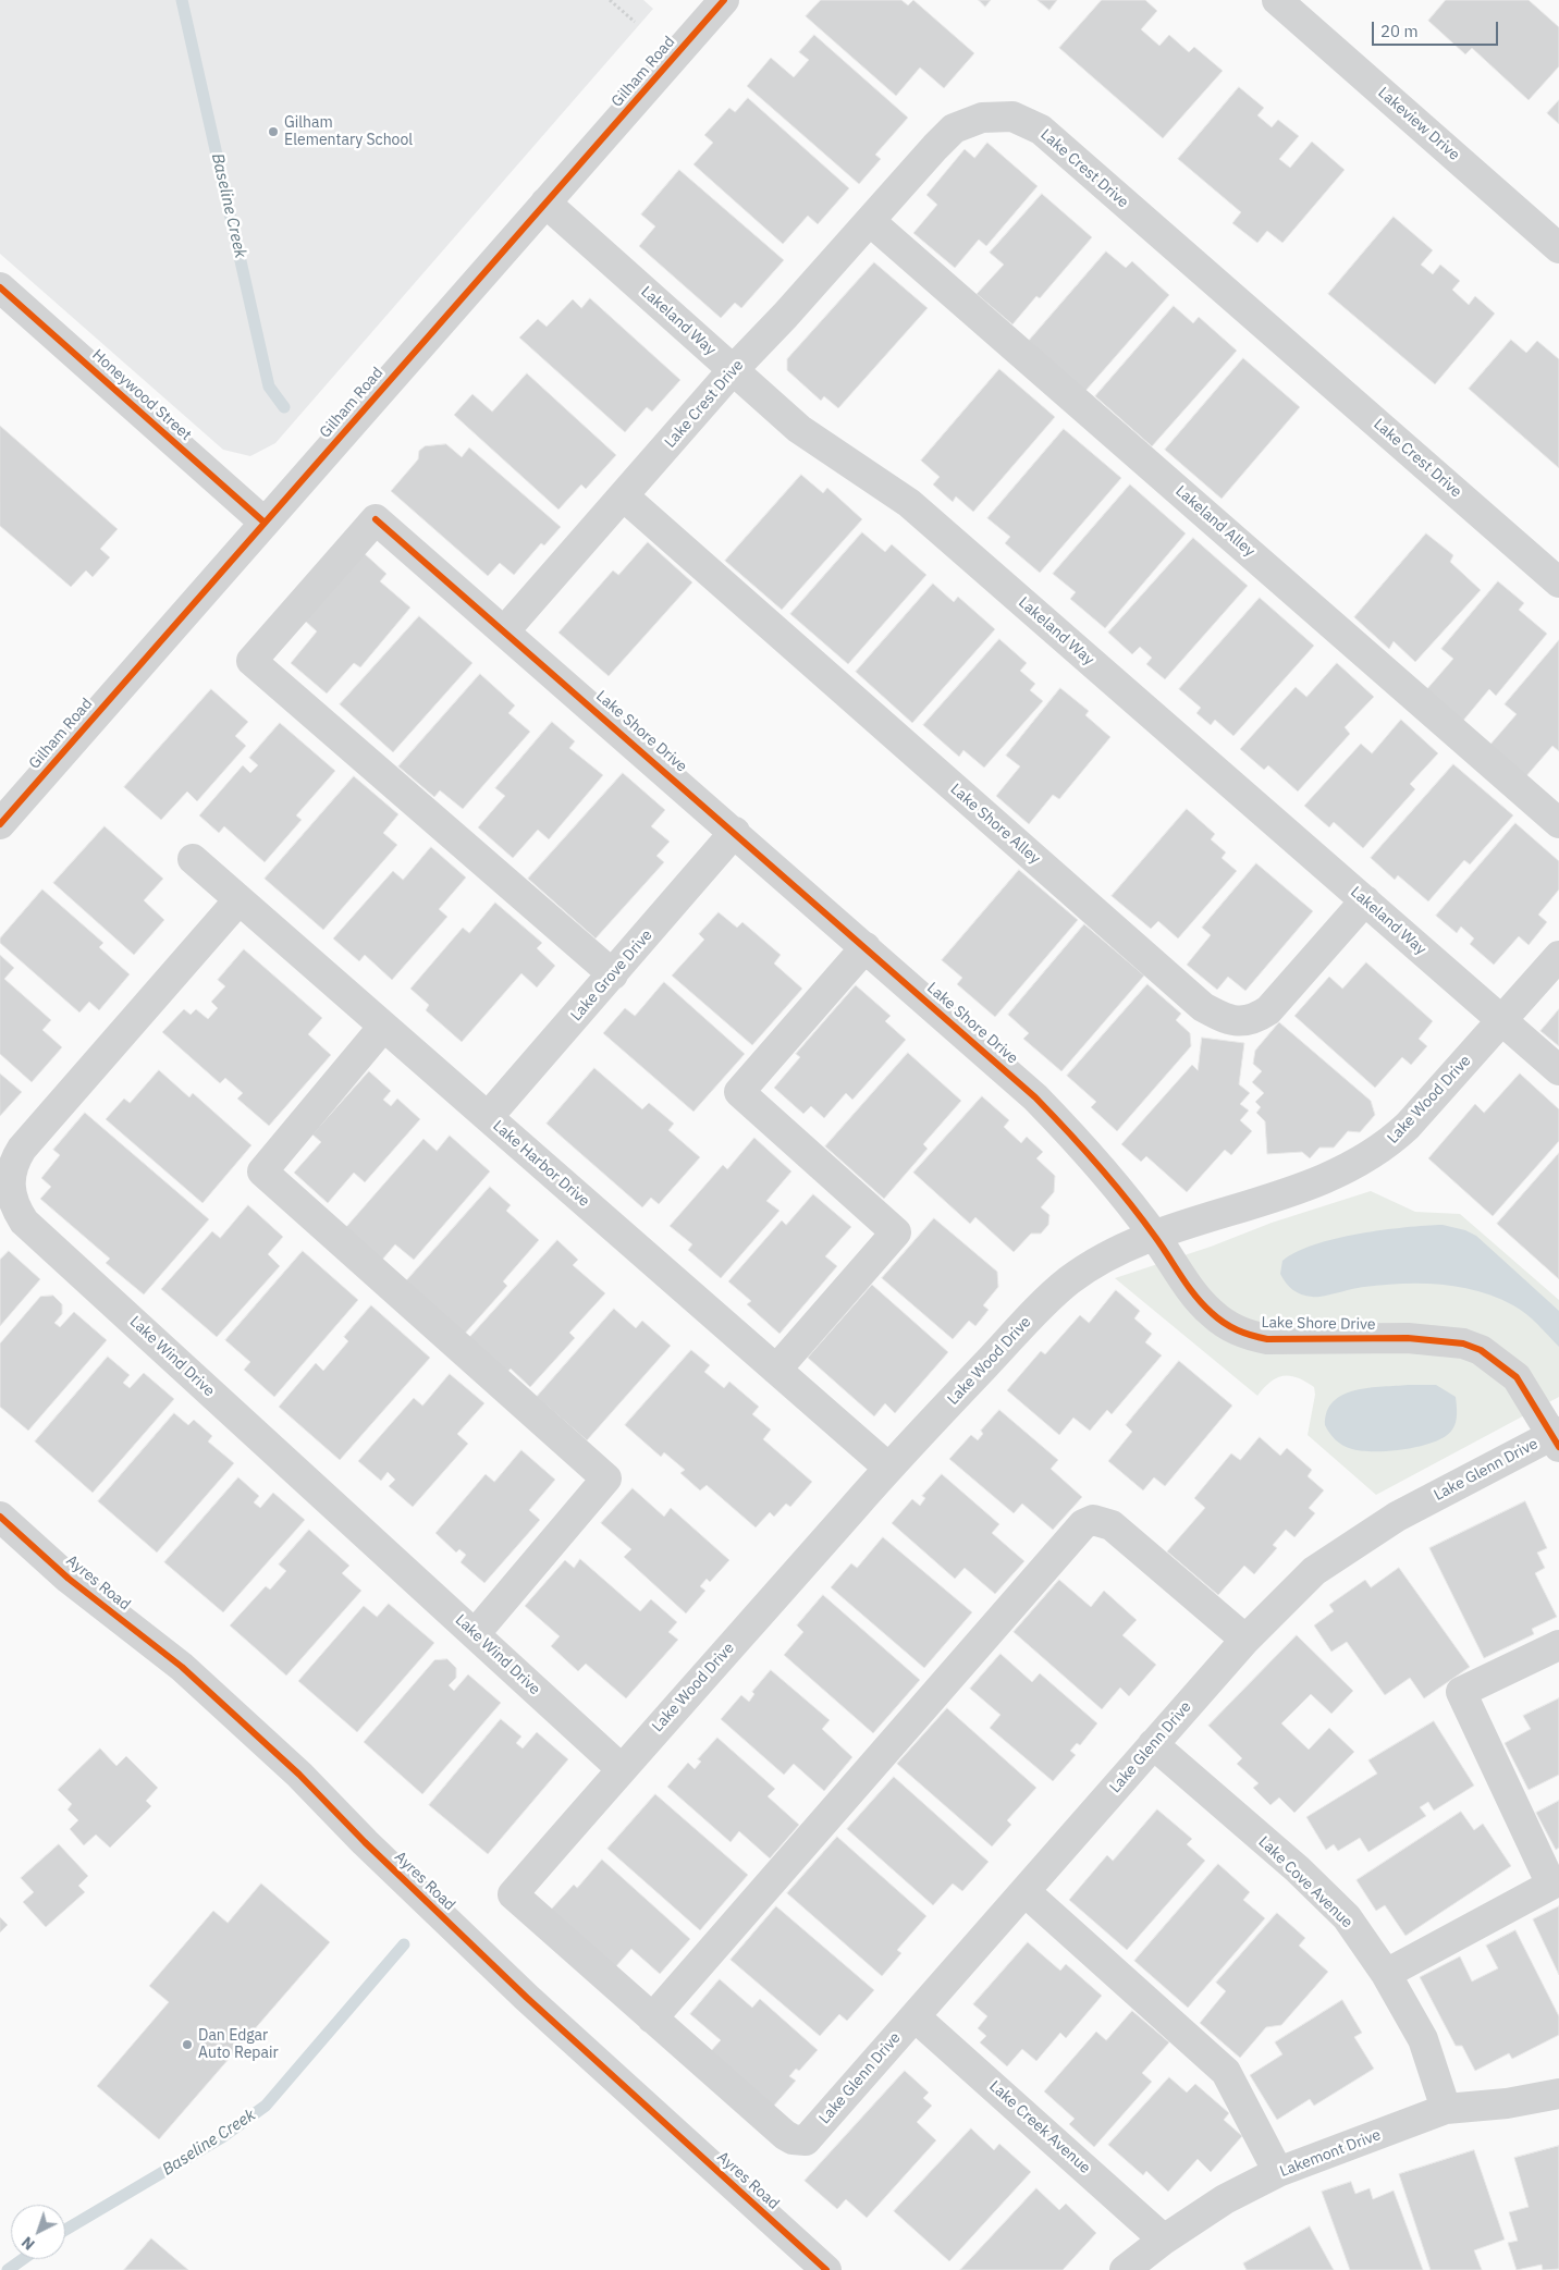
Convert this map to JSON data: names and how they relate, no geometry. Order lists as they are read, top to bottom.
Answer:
{
  "streets": {
    "street": [
      "Gilham Road",
      "Lakeview Drive",
      "Lake Crest Drive",
      "Lakeland Way",
      "Honeywood Street",
      "Lakeland Alley",
      "Lake Shore Drive",
      "Lake Shore Alley",
      "Lake Grove Drive",
      "Lake Wood Drive",
      "Lake Harbor Drive",
      "Lake Wind Drive",
      "Lake Glenn Drive",
      "Ayres Road",
      "Lake Cove Avenue",
      "Lake Creek Avenue",
      "Lakemont Drive"
    ]
  },
  "crossings": [
    ["Gilham Road", "Lakeland Way"],
    ["Gilham Road", "Honeywood Street"],
    ["Lake Crest Drive", "Lakeland Way"],
    ["Lake Crest Drive", "Lakeland Alley"],
    ["Lake Crest Drive", "Lake Shore Drive"],
    ["Lake Crest Drive", "Lake Shore Alley"],
    ["Lakeland Way", "Lake Shore Alley"],
    ["Lakeland Way", "Lake Wood Drive"],
    ["Lake Shore Drive", "Lake Grove Drive"],
    ["Lake Shore Drive", "Lake Wood Drive"],
    ["Lake Shore Drive", "Lake Glenn Drive"],
    ["Lake Grove Drive", "Lake Harbor Drive"],
    ["Lake Wood Drive", "Lake Harbor Drive"],
    ["Lake Wood Drive", "Lake Wind Drive"],
    ["Lake Wood Drive", "Lake Glenn Drive"],
    ["Lake Harbor Drive", "Lake Wind Drive"],
    ["Lake Glenn Drive", "Lake Cove Avenue"],
    ["Lake Glenn Drive", "Lake Creek Avenue"],
    ["Lake Cove Avenue", "Lakemont Drive"],
    ["Lake Creek Avenue", "Lakemont Drive"]
  ],
  "water": ["Baseline Creek"],
  "places": ["Gilham Elementary School", "Dan Edgar Auto Repair"],
  "scale_bar": "20 m",
  "north": "bottom left"
}
